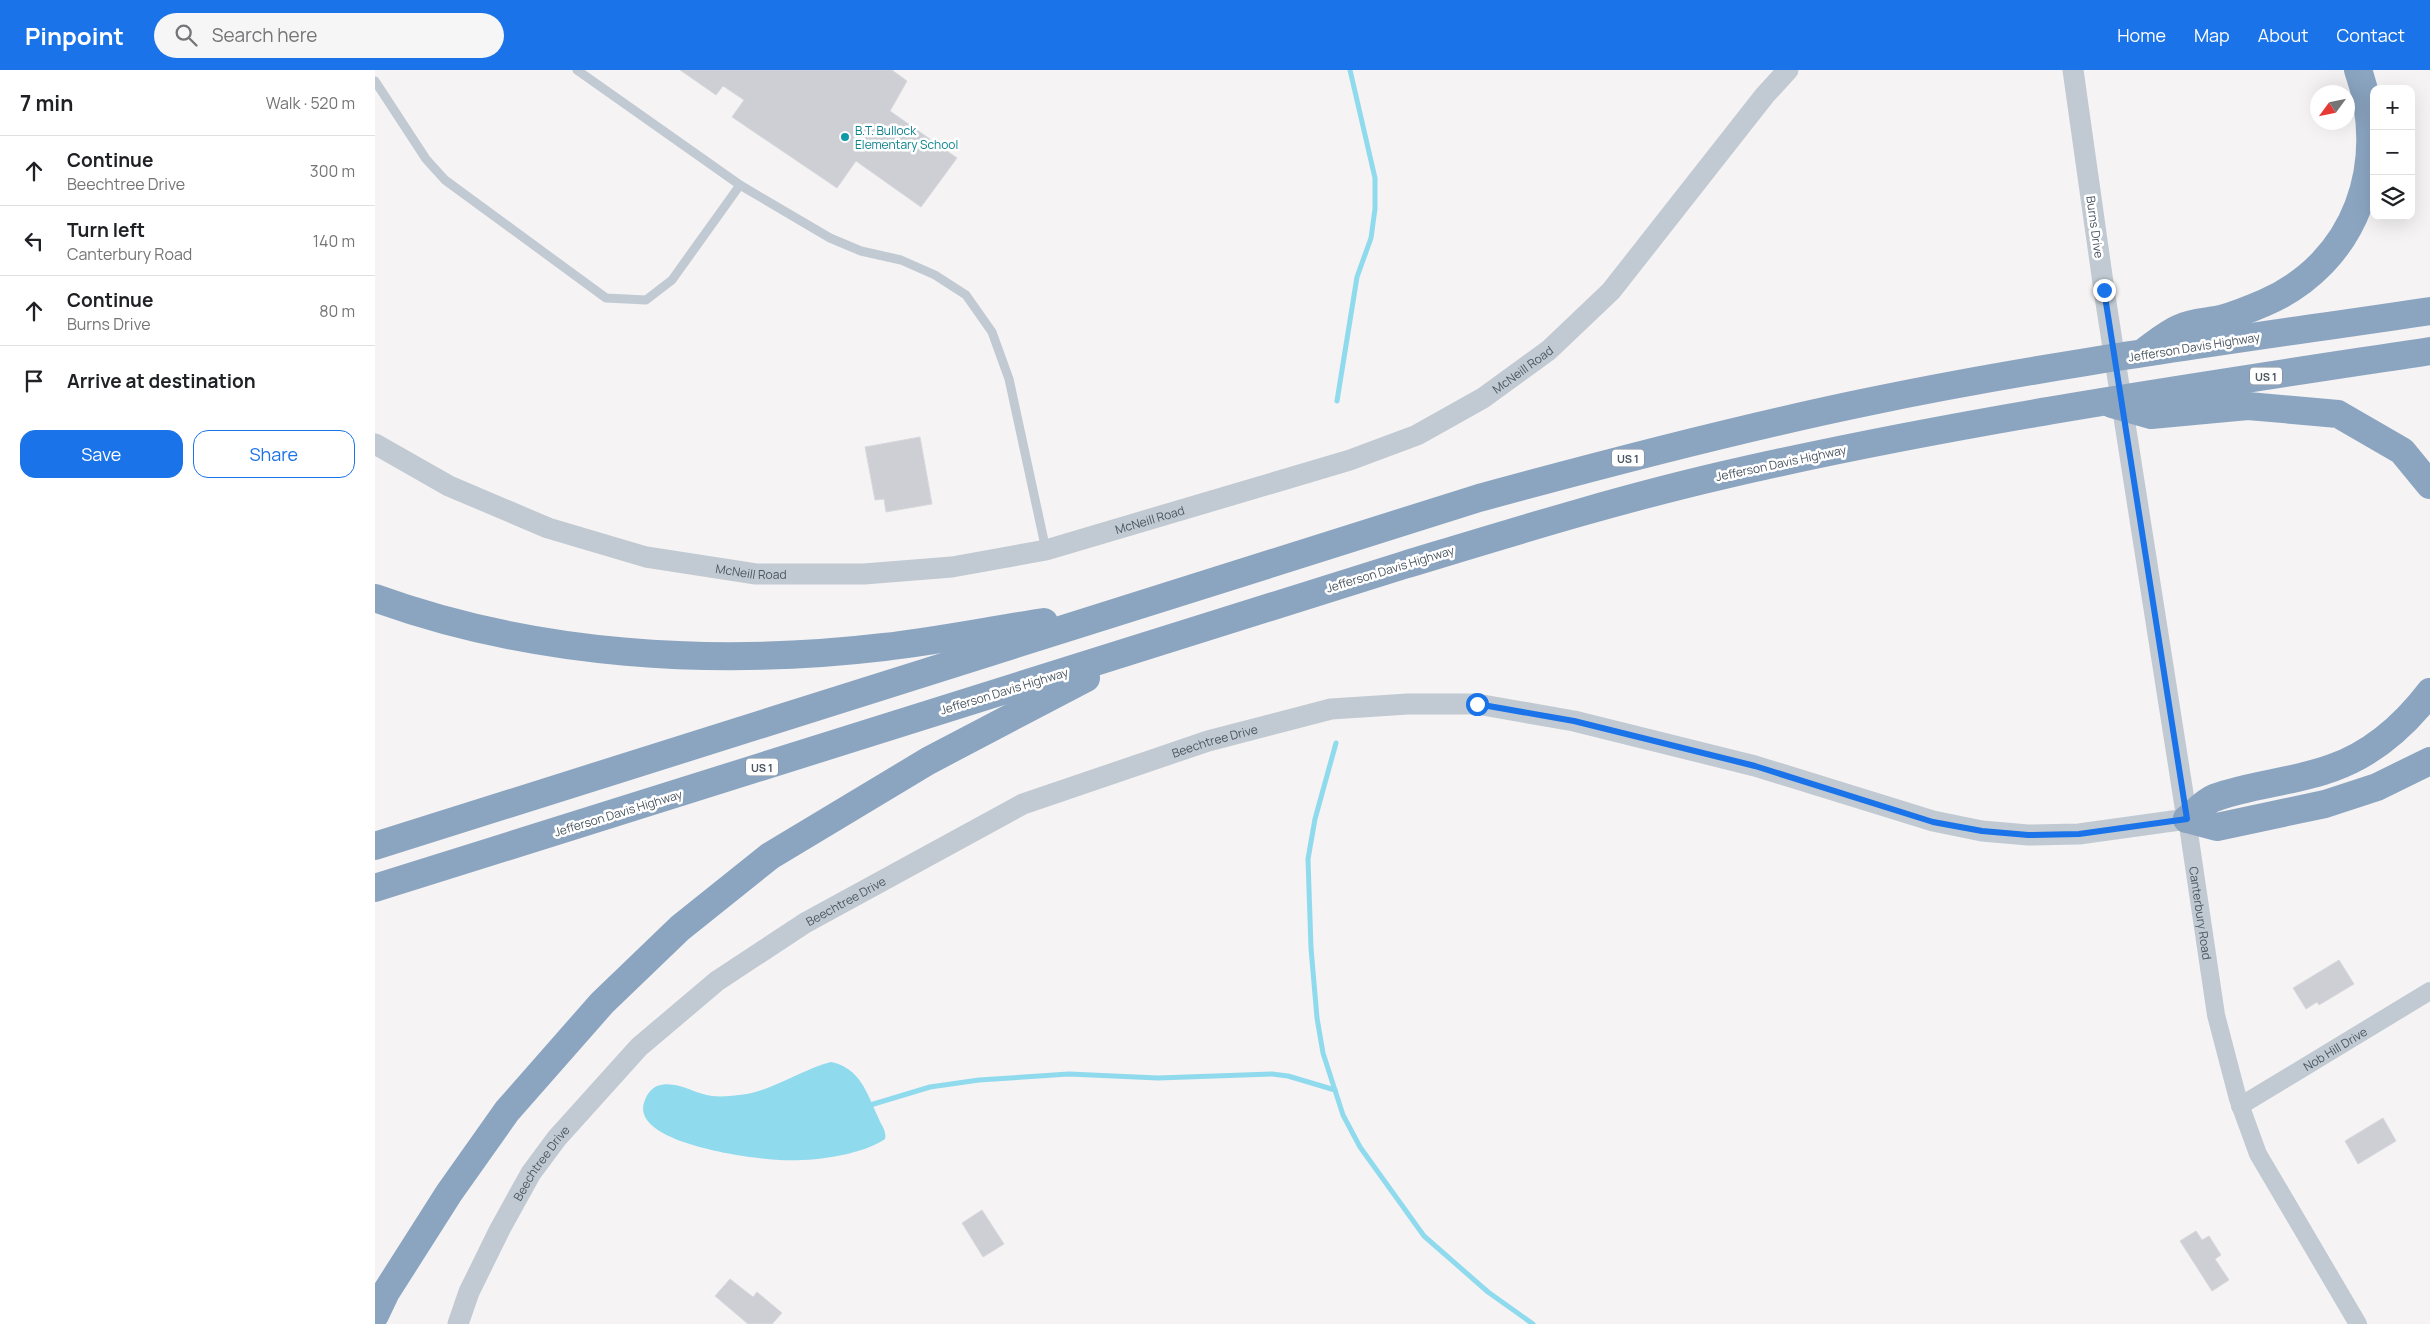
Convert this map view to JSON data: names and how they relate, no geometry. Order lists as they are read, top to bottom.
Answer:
{
  "streets": {
    "highway": ["Jefferson Davis Highway", "US 1"],
    "street": [
      "Burns Drive",
      "McNeill Road",
      "Beechtree Drive",
      "Canterbury Road",
      "Nob Hill Drive"
    ]
  },
  "crossings": [
    ["Burns Drive", "Canterbury Road"],
    ["Beechtree Drive", "Canterbury Road"],
    ["Canterbury Road", "Nob Hill Drive"]
  ],
  "places": ["B.T. Bullock Elementary School"],
  "north": "bottom left",
  "page": {
    "header": "Pinpoint",
    "search": "Search here",
    "nav": [
      "Home",
      "Map",
      "About",
      "Contact"
    ],
    "heading": ["7 min", "Walk · 520 m"],
    "map_buttons": ["+", "−"],
    "list": [
      ["Continue", "Beechtree Drive", "300 m"],
      ["Turn left", "Canterbury Road", "140 m"],
      ["Continue", "Burns Drive", "80 m"],
      "Arrive at destination"
    ],
    "buttons": ["Save", "Share"]
  }
}
